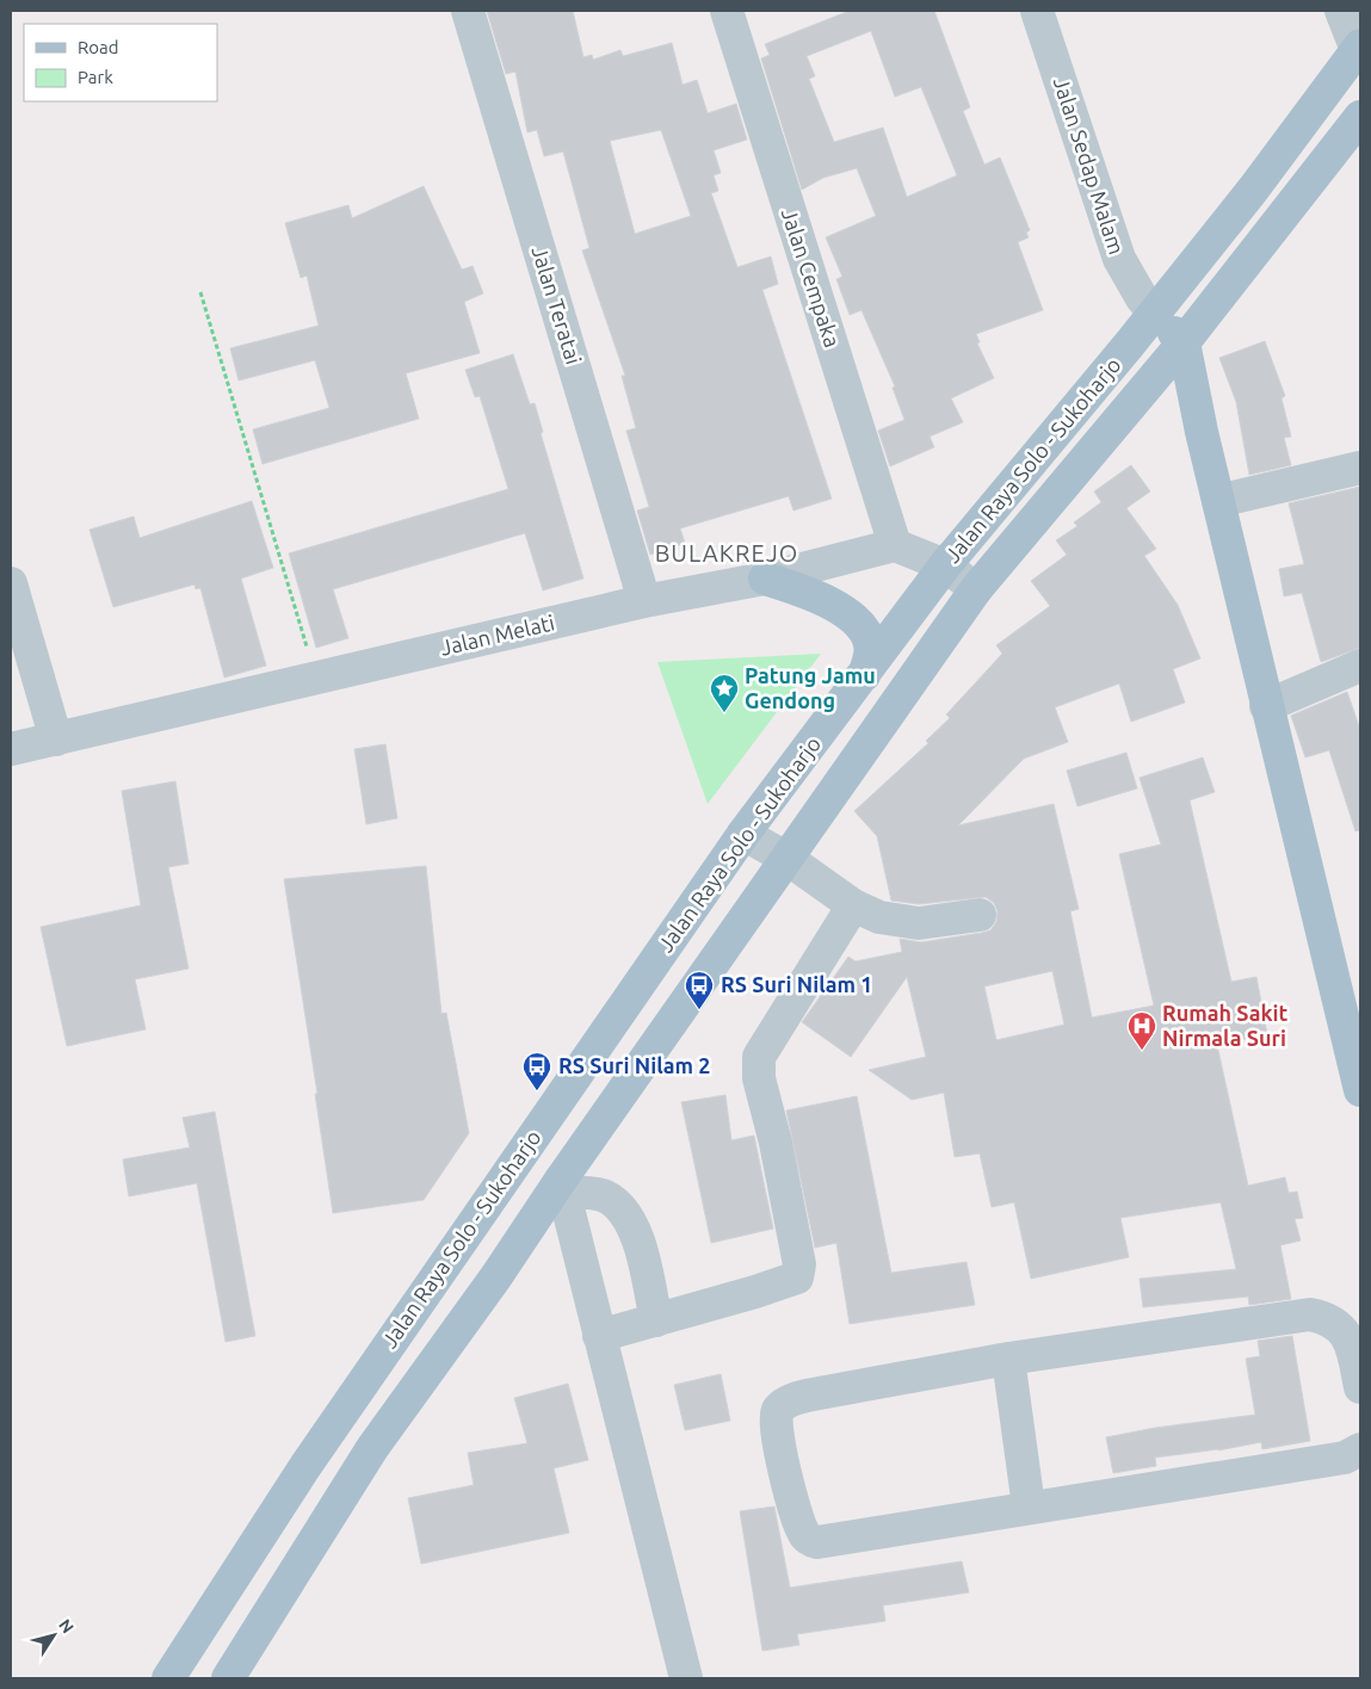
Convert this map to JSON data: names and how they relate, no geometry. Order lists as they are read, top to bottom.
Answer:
{
  "streets": {
    "main road": ["Jalan Raya Solo - Sukoharjo"],
    "street": [
      "Jalan Sedap Malam",
      "Jalan Cempaka",
      "Jalan Teratai",
      "Jalan Melati"
    ]
  },
  "crossings": [
    ["Jalan Sedap Malam", "Jalan Raya Solo - Sukoharjo"],
    ["Jalan Cempaka", "Jalan Melati"],
    ["Jalan Teratai", "Jalan Melati"]
  ],
  "districts": ["BULAKREJO"],
  "places": {
    "place": ["Patung Jamu Gendong"],
    "bus stop": ["RS Suri Nilam 1", "RS Suri Nilam 2"],
    "hospital": ["Rumah Sakit Nirmala Suri"]
  },
  "legend": ["Road", "Park"],
  "north": "top right"
}
